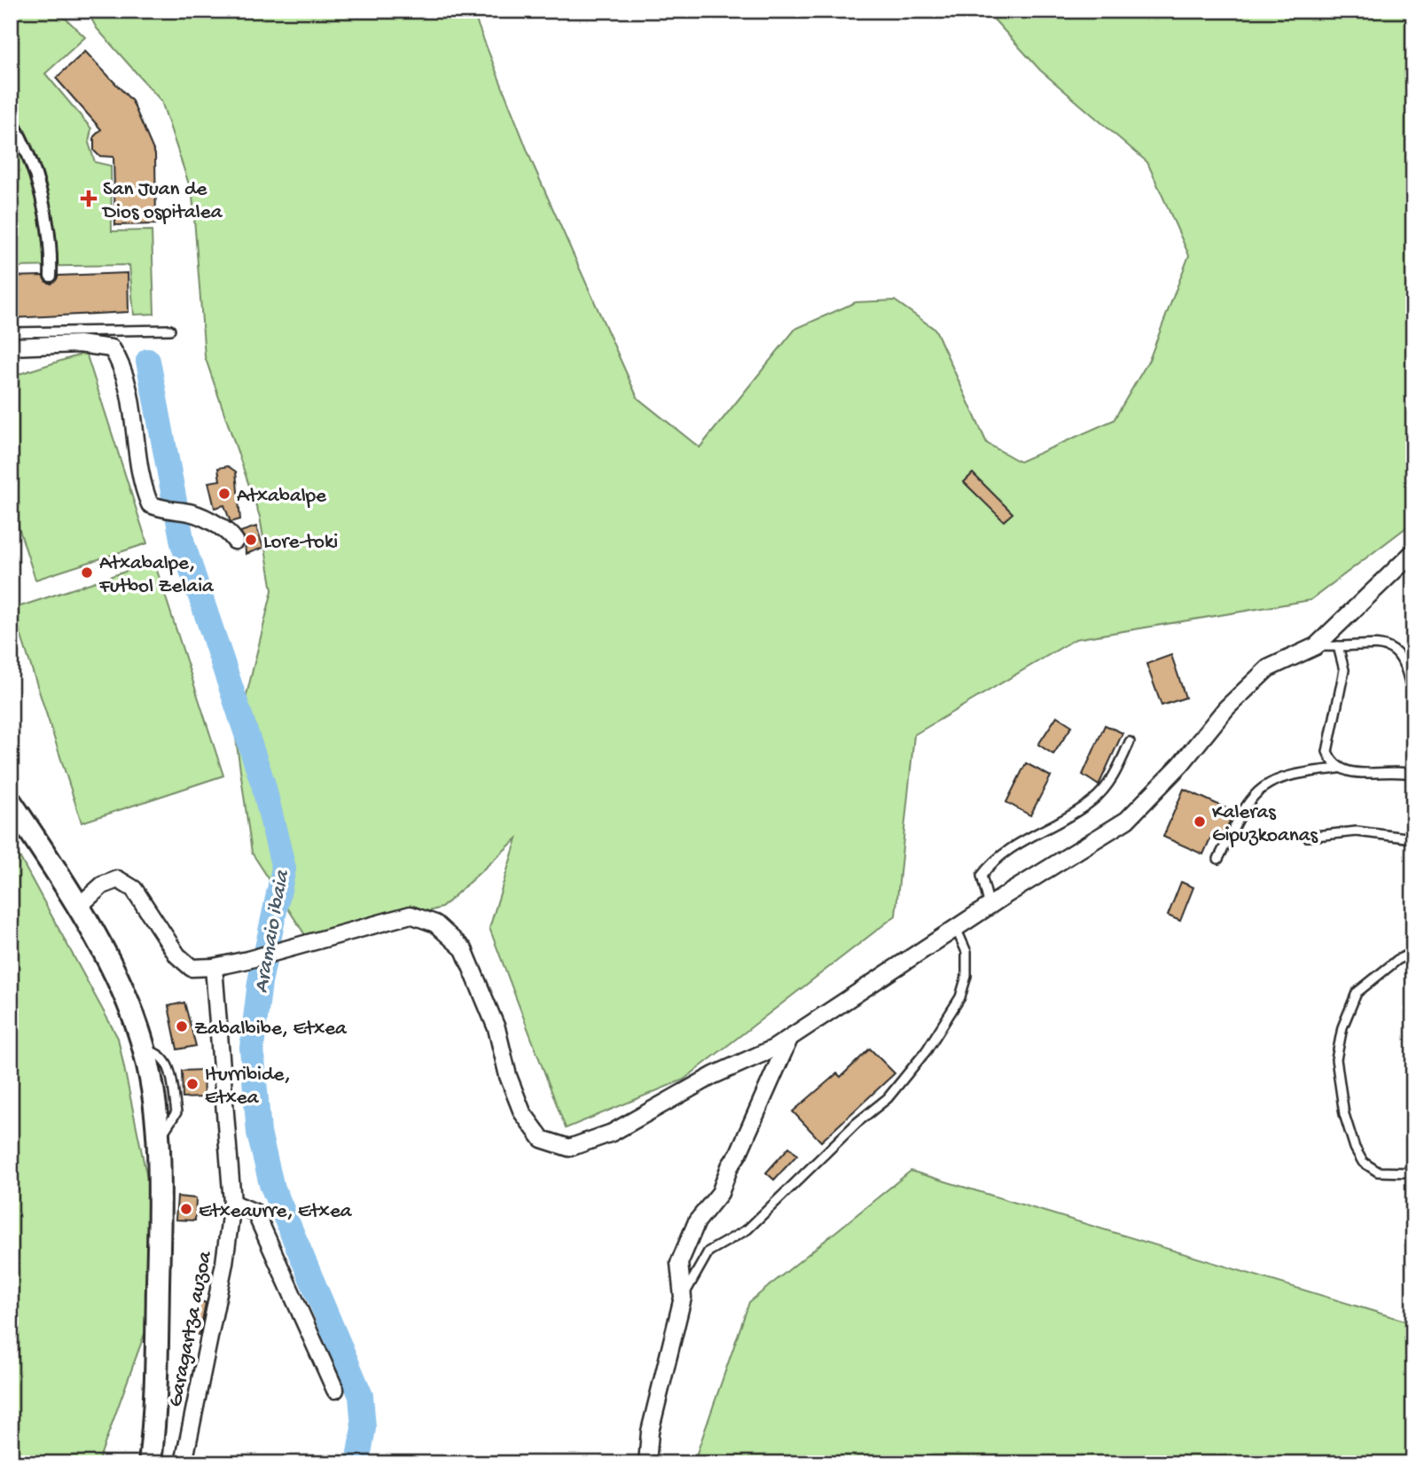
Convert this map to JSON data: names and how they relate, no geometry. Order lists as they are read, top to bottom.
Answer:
{
  "streets": {
    "street": ["Garagartza auzoa"]
  },
  "water": ["Aramaio ibaia"],
  "places": {
    "health": ["San Juan de Dios ospitalea"],
    "other": [
      "Atxabalpe",
      "Lore-toki",
      "Atxabalpe, Futbol Zelaia",
      "Kaleras Gipuzkoanas",
      "Zabalbibe, Etxea",
      "Iturribide, Etxea",
      "Etxeaurre, Etxea"
    ]
  }
}
